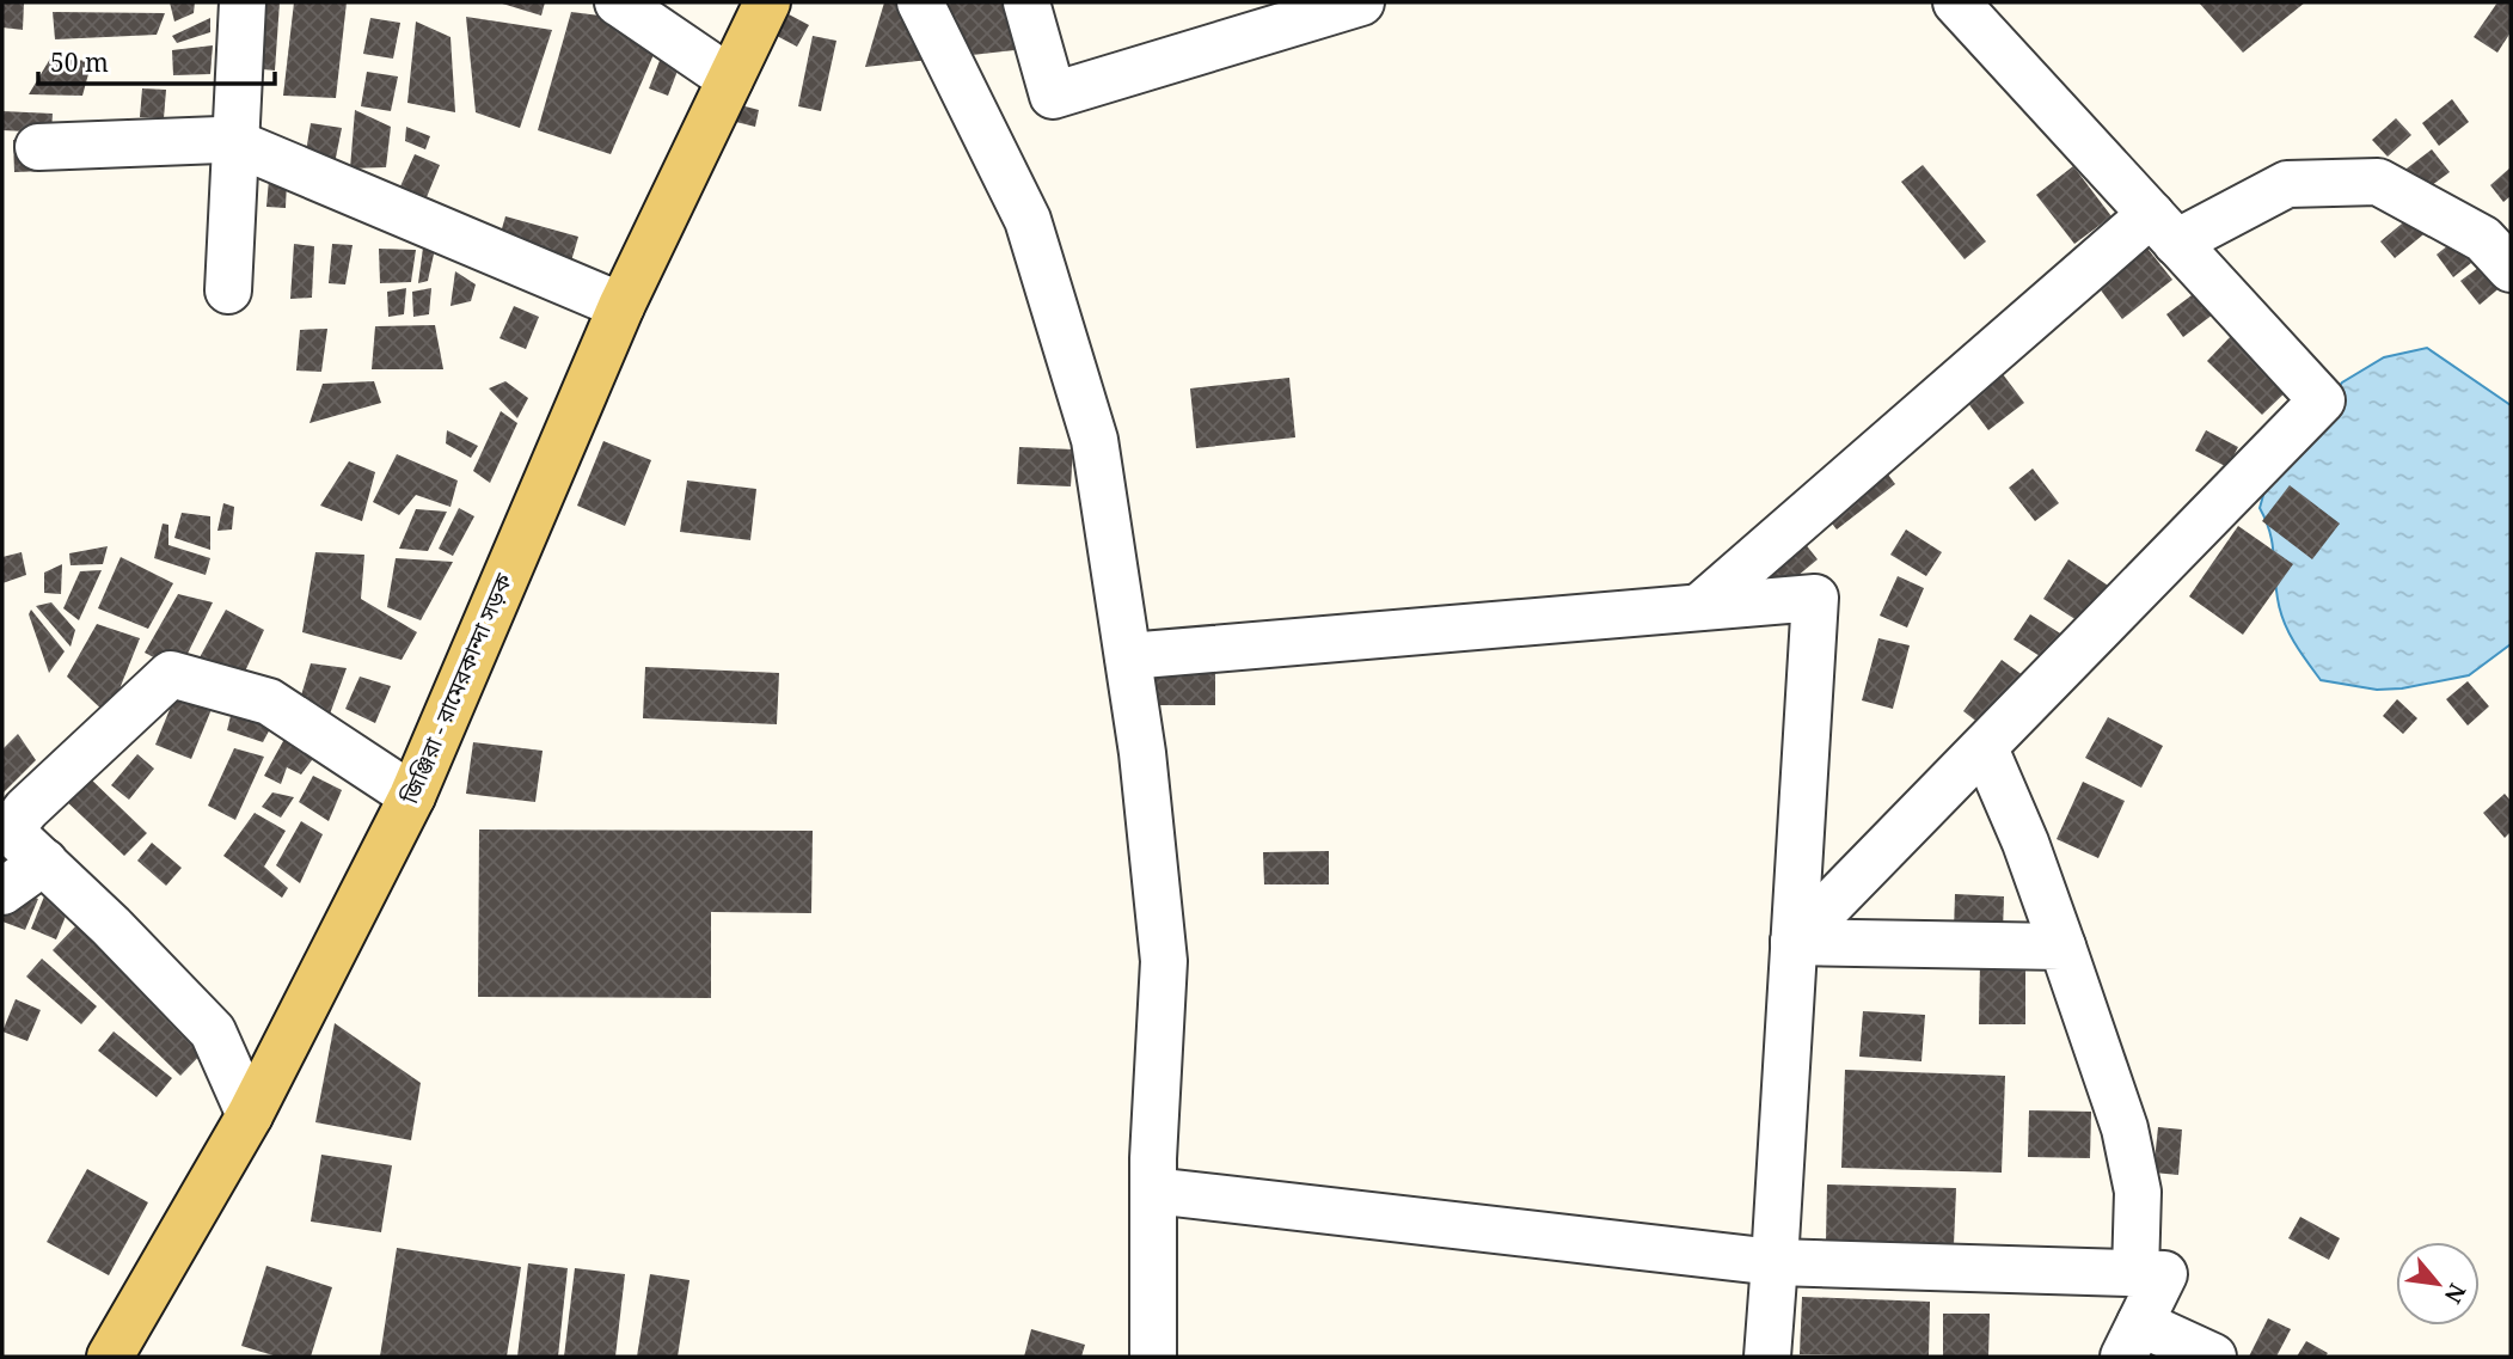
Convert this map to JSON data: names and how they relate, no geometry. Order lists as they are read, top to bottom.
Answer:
{
  "streets": {
    "main road": ["জিঞ্জিরা - রামেরকান্দা সড়ক"]
  },
  "scale_bar": "50 m",
  "north": "bottom right"
}
